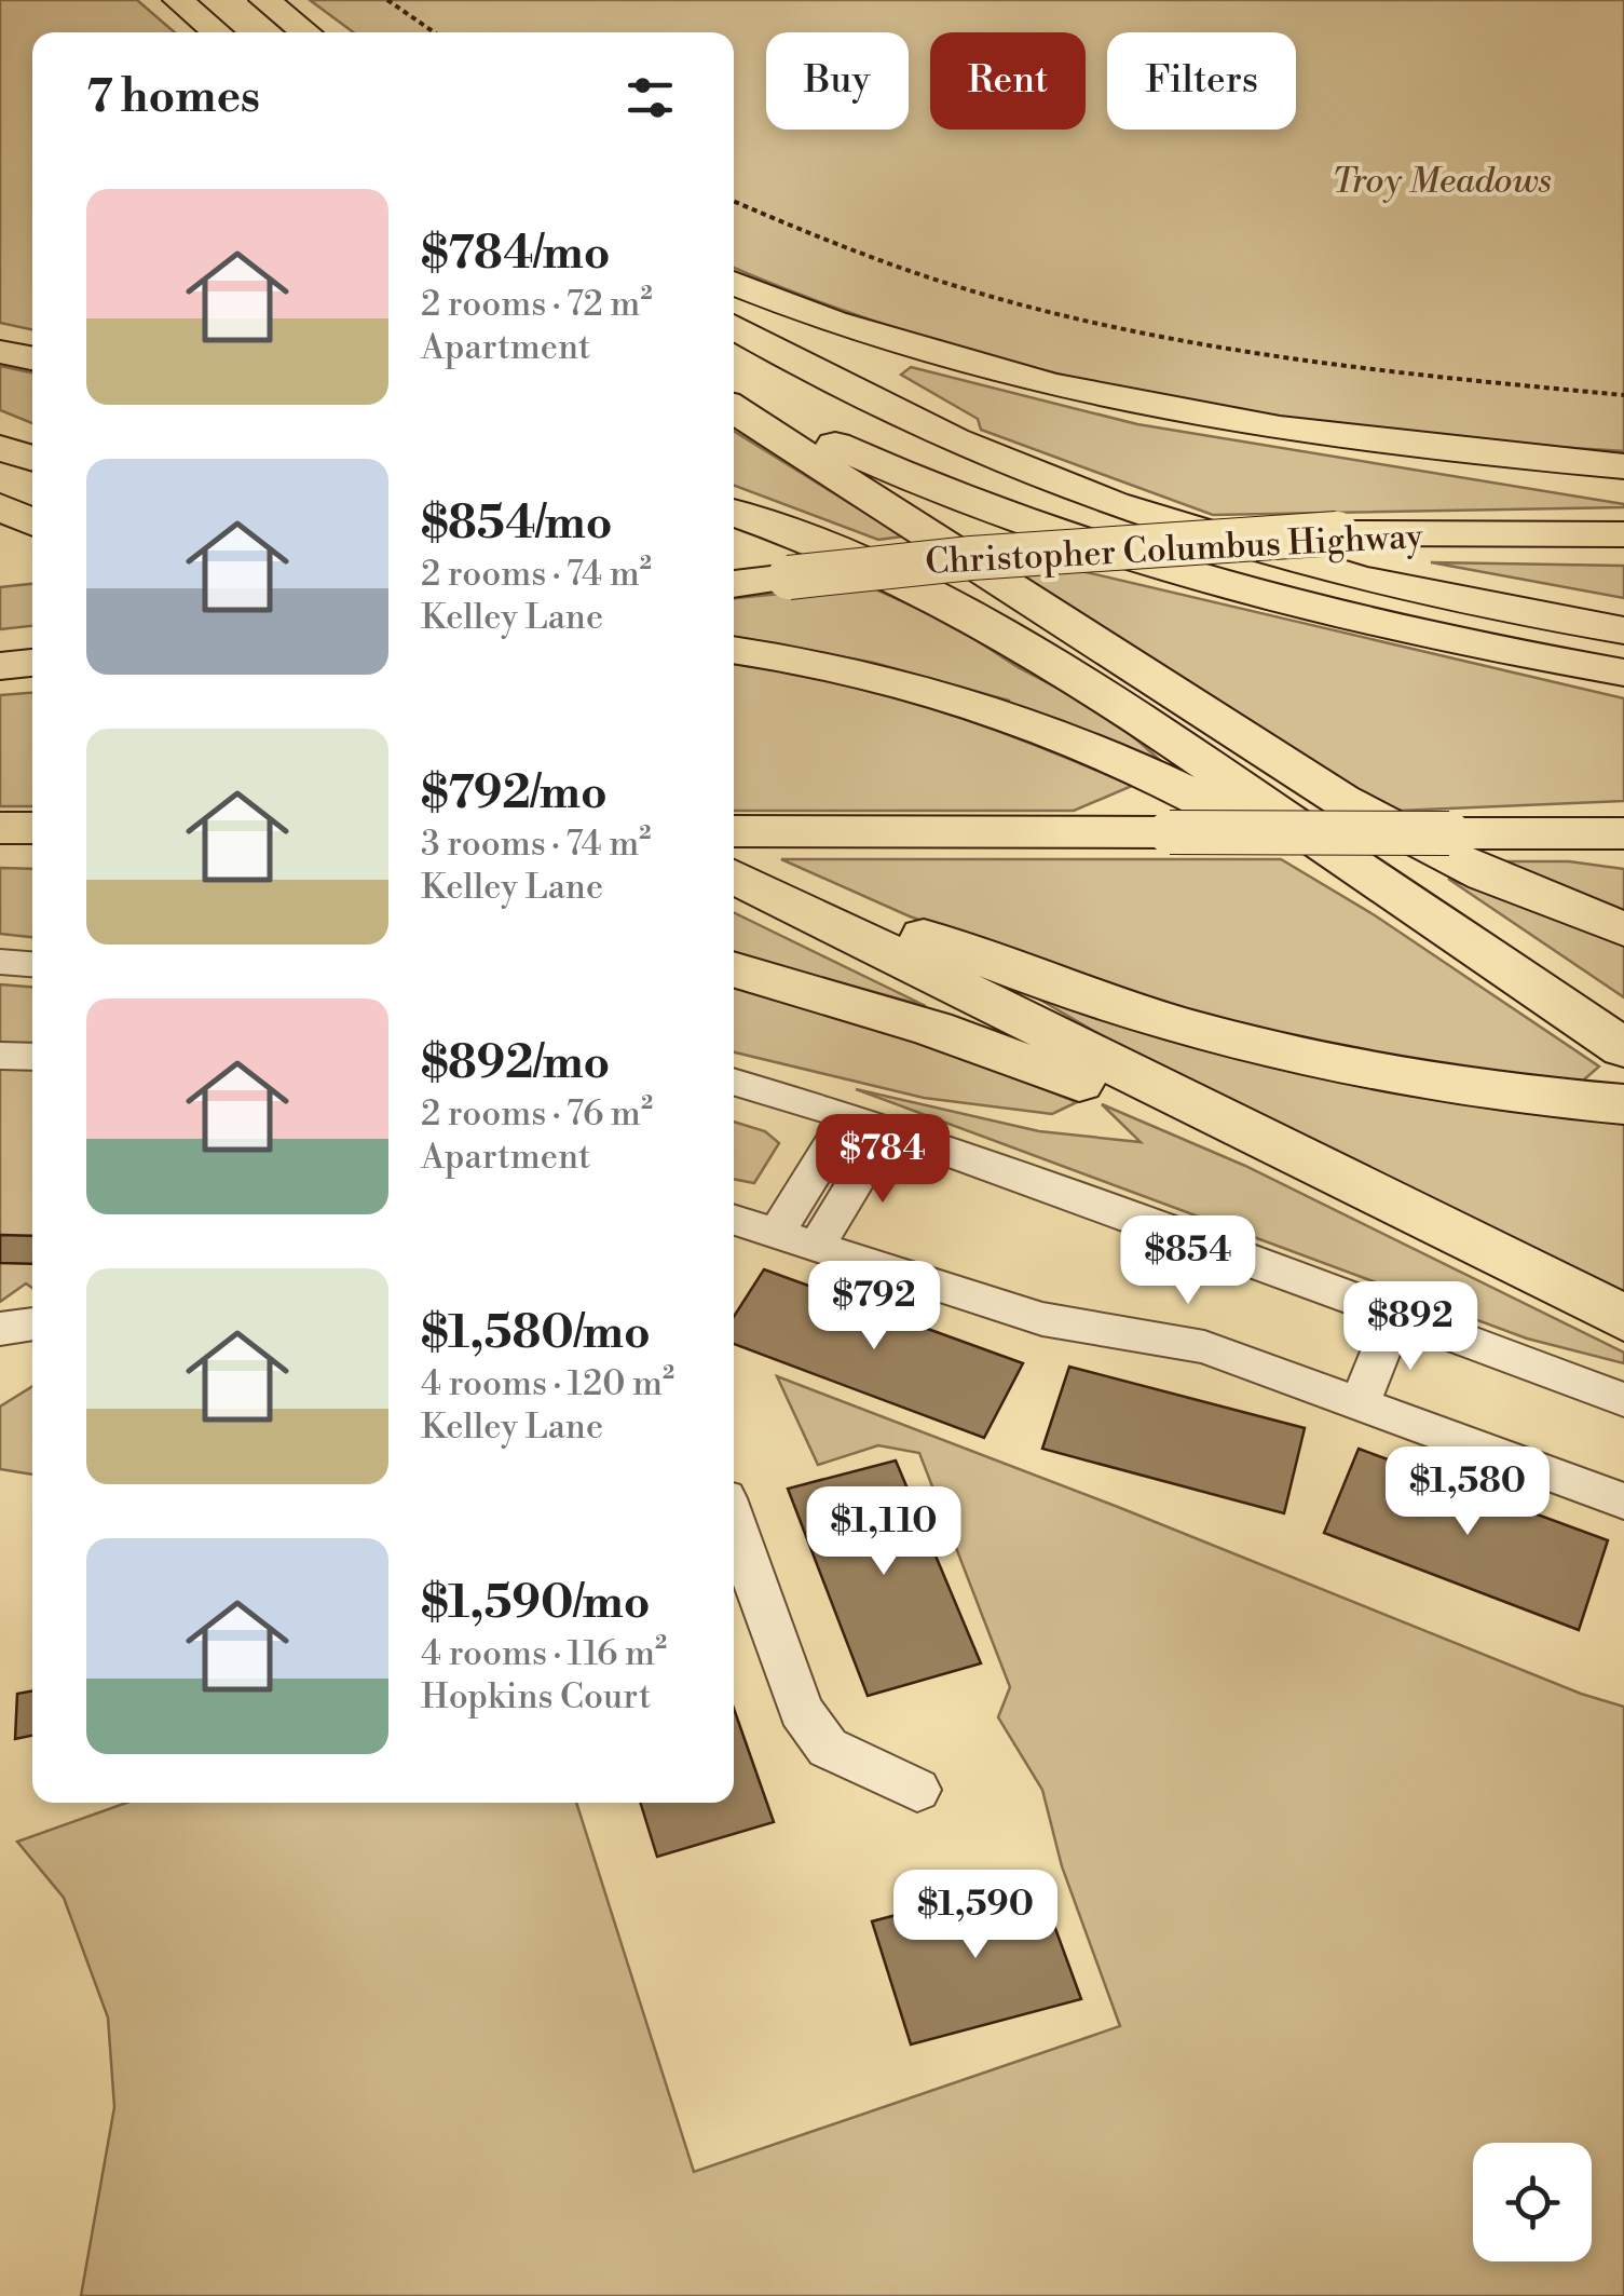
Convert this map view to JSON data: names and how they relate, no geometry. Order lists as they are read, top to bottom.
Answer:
{
  "streets": {
    "highway": ["Christopher Columbus Highway"]
  },
  "parks": ["Troy Meadows"],
  "page": {
    "chip": ["Buy", "Rent", "Filters"],
    "heading": "7 homes",
    "list": [
      {
        "name": "$784/mo",
        "note": "2 rooms · 72 m² · Apartment"
      },
      {
        "name": "$854/mo",
        "note": "2 rooms · 74 m² · Kelley Lane"
      },
      {
        "name": "$792/mo",
        "note": "3 rooms · 74 m² · Kelley Lane"
      },
      {
        "name": "$892/mo",
        "note": "2 rooms · 76 m² · Apartment"
      },
      {
        "name": "$1,580/mo",
        "note": "4 rooms · 120 m² · Kelley Lane"
      },
      {
        "name": "$1,590/mo",
        "note": "4 rooms · 116 m² · Hopkins Court"
      }
    ],
    "price": [
      "$784",
      "$854",
      "$792",
      "$892",
      "$1,580",
      "$1,110",
      "$1,590"
    ]
  }
}
